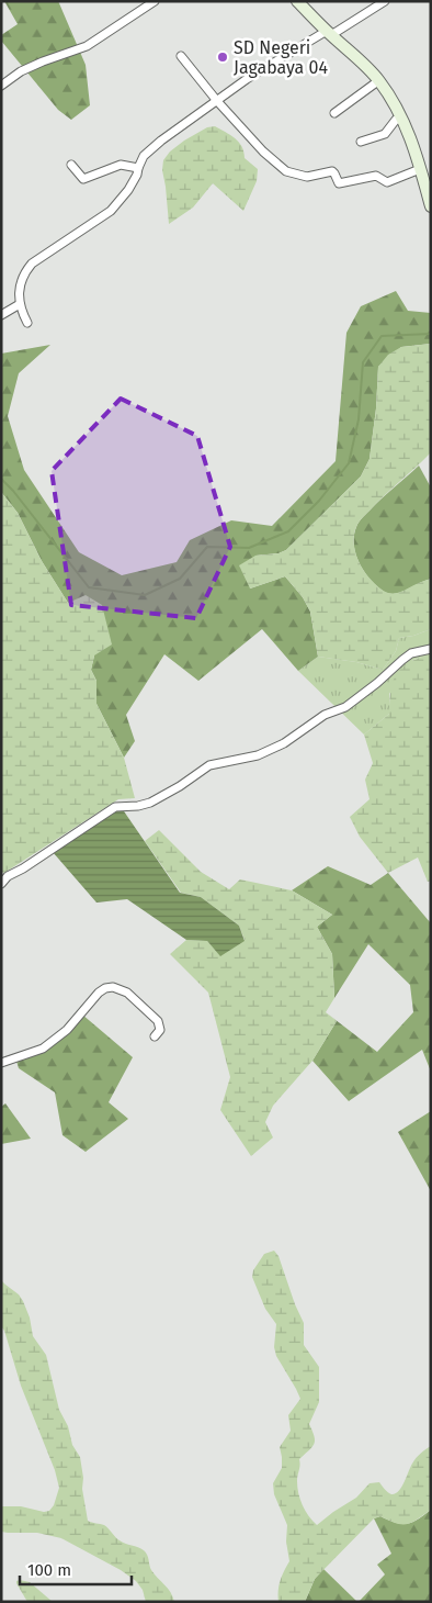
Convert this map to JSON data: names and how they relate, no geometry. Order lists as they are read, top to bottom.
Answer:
{
  "places": ["SD Negeri Jagabaya 04"],
  "scale_bar": "100 m"
}
